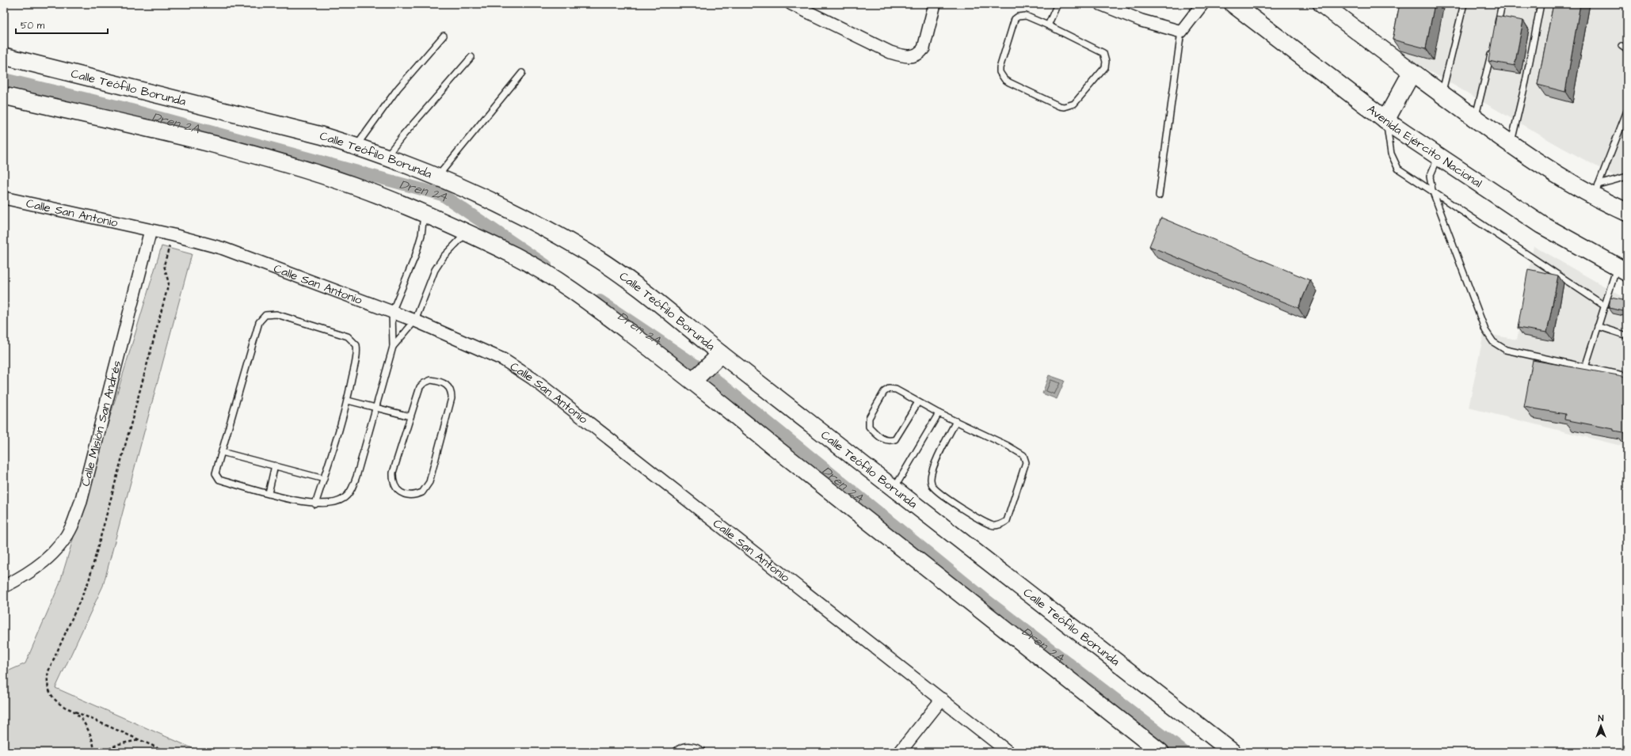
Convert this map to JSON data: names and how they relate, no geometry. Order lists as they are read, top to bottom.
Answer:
{
  "streets": {
    "main road": ["Calle Teófilo Borunda", "Avenida Ejército Nacional"],
    "street": ["Calle San Antonio", "Calle Misión San Andrés"]
  },
  "crossings": [
    ["Calle San Antonio", "Calle Misión San Andrés"]
  ],
  "water": ["Dren 2A"],
  "scale_bar": "50 m",
  "north": "top"
}
